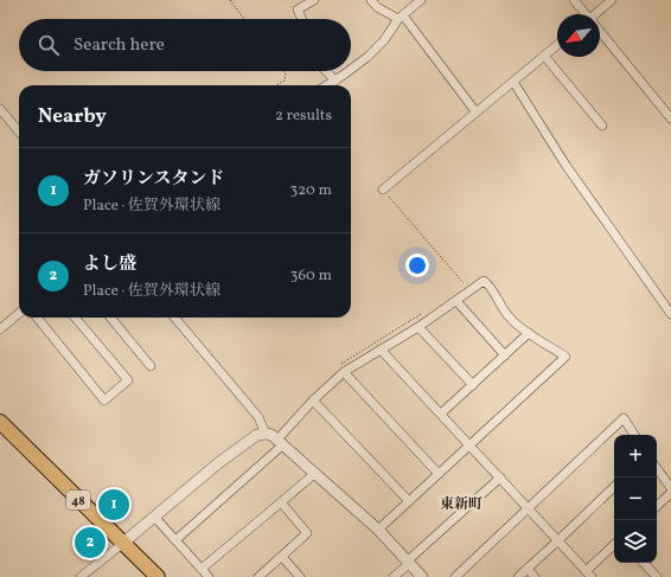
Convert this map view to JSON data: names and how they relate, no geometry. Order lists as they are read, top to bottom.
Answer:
{
  "streets": {
    "main road": ["48"]
  },
  "districts": ["東新町"],
  "north": "bottom left",
  "page": {
    "search": "Search here",
    "heading": ["Nearby", "2 results"],
    "list": [
      {
        "mark": "1",
        "name": "ガソリンスタンド",
        "note": "Place · 佐賀外環状線",
        "value": "320 m"
      },
      {
        "mark": "2",
        "name": "よし盛",
        "note": "Place · 佐賀外環状線",
        "value": "360 m"
      }
    ],
    "map_buttons": ["+", "−"],
    "pins": ["1", "2"]
  }
}
